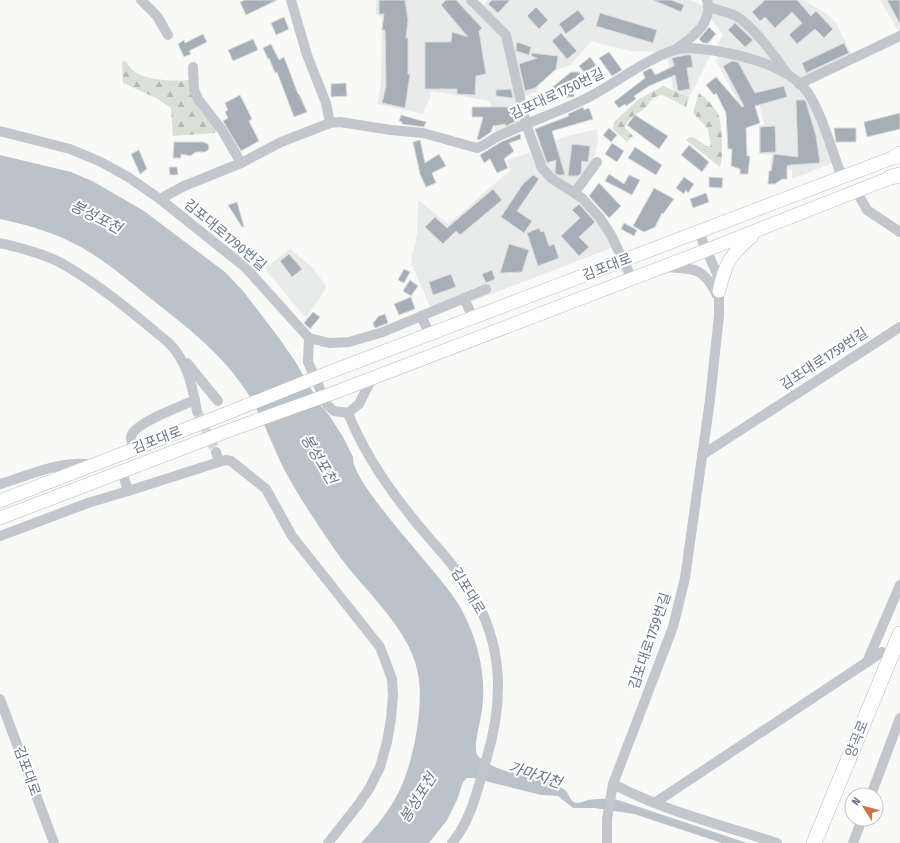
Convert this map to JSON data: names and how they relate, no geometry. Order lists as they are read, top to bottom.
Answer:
{
  "streets": {
    "highway": ["양곡로"],
    "main road": ["김포대로"],
    "street": ["김포대로1750번길", "김포대로1790번길", "김포대로1759번길"]
  },
  "crossings": [
    ["김포대로1750번길", "김포대로1790번길"],
    ["김포대로1750번길", "김포대로"],
    ["김포대로", "김포대로1759번길"]
  ],
  "water": ["봉성포천", "가마지천"],
  "north": "top left"
}
